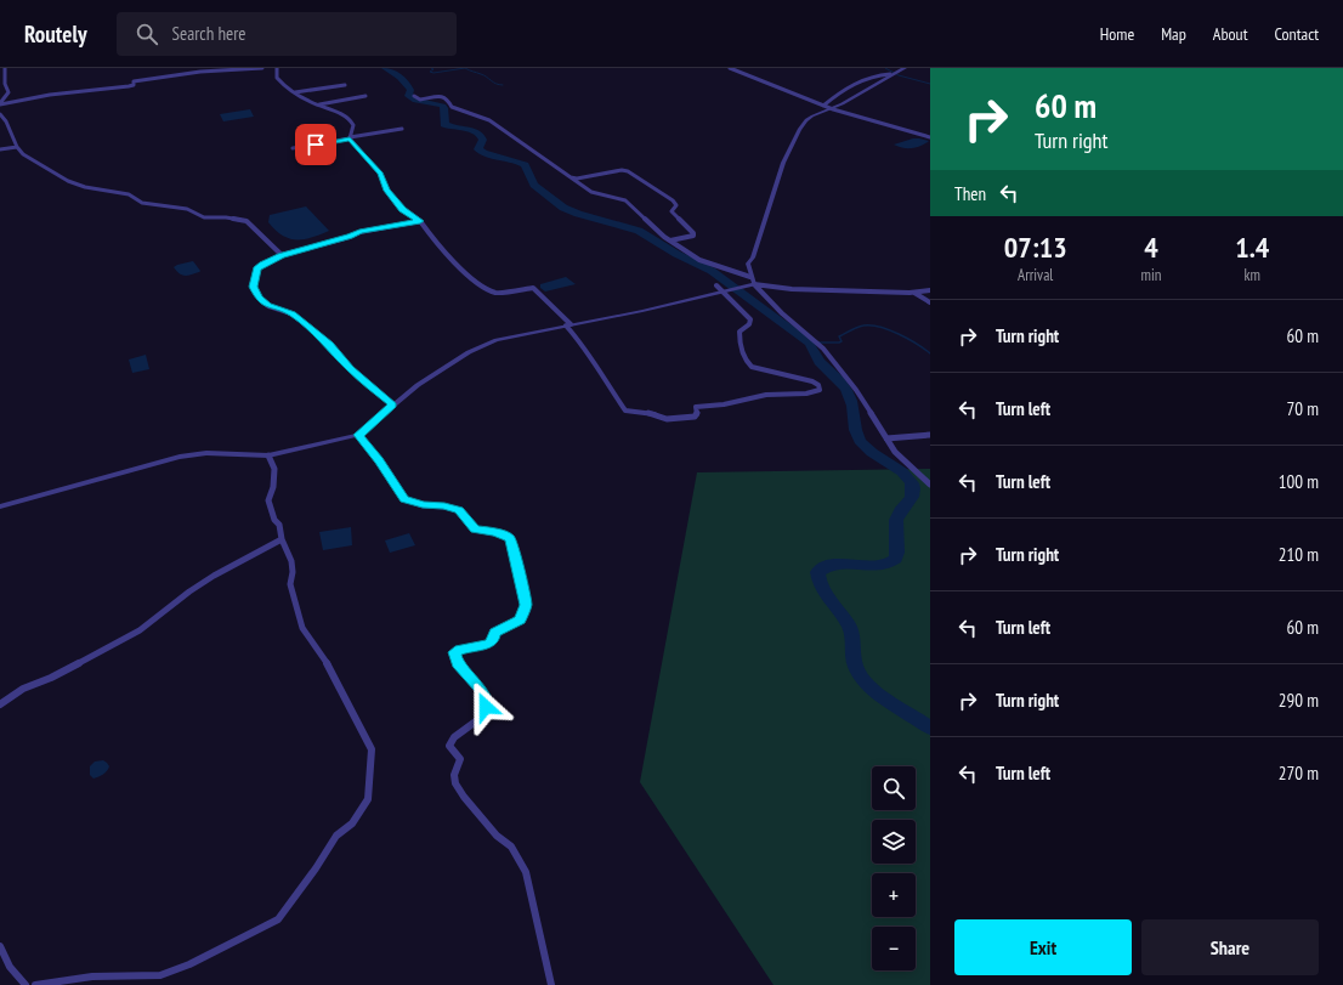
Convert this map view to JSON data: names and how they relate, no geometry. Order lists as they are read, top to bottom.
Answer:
{
  "page": {
    "header": "Routely",
    "search": "Search here",
    "nav": [
      "Home",
      "Map",
      "About",
      "Contact"
    ],
    "turn": ["60 m", "Turn right"],
    "then": "Then",
    "eta": [
      "07:13",
      "Arrival",
      "4",
      "min",
      "1.4",
      "km"
    ],
    "list": [
      {
        "name": "Turn right",
        "value": "60 m"
      },
      {
        "name": "Turn left",
        "value": "70 m"
      },
      {
        "name": "Turn left",
        "value": "100 m"
      },
      {
        "name": "Turn right",
        "value": "210 m"
      },
      {
        "name": "Turn left",
        "value": "60 m"
      },
      {
        "name": "Turn right",
        "value": "290 m"
      },
      {
        "name": "Turn left",
        "value": "270 m"
      }
    ],
    "map_buttons": ["+", "−"],
    "buttons": ["Exit", "Share"]
  }
}
